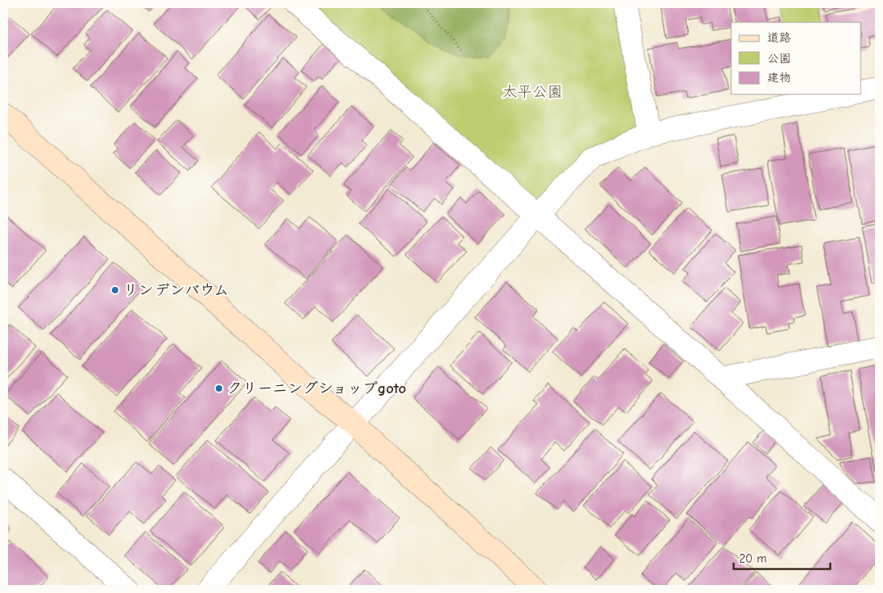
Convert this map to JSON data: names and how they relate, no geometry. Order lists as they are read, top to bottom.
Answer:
{
  "parks": ["太平公園"],
  "places": ["リンデンバウム", "クリーニングショップgoto"],
  "legend": ["道路", "公園", "建物"],
  "scale_bar": "20 m"
}
